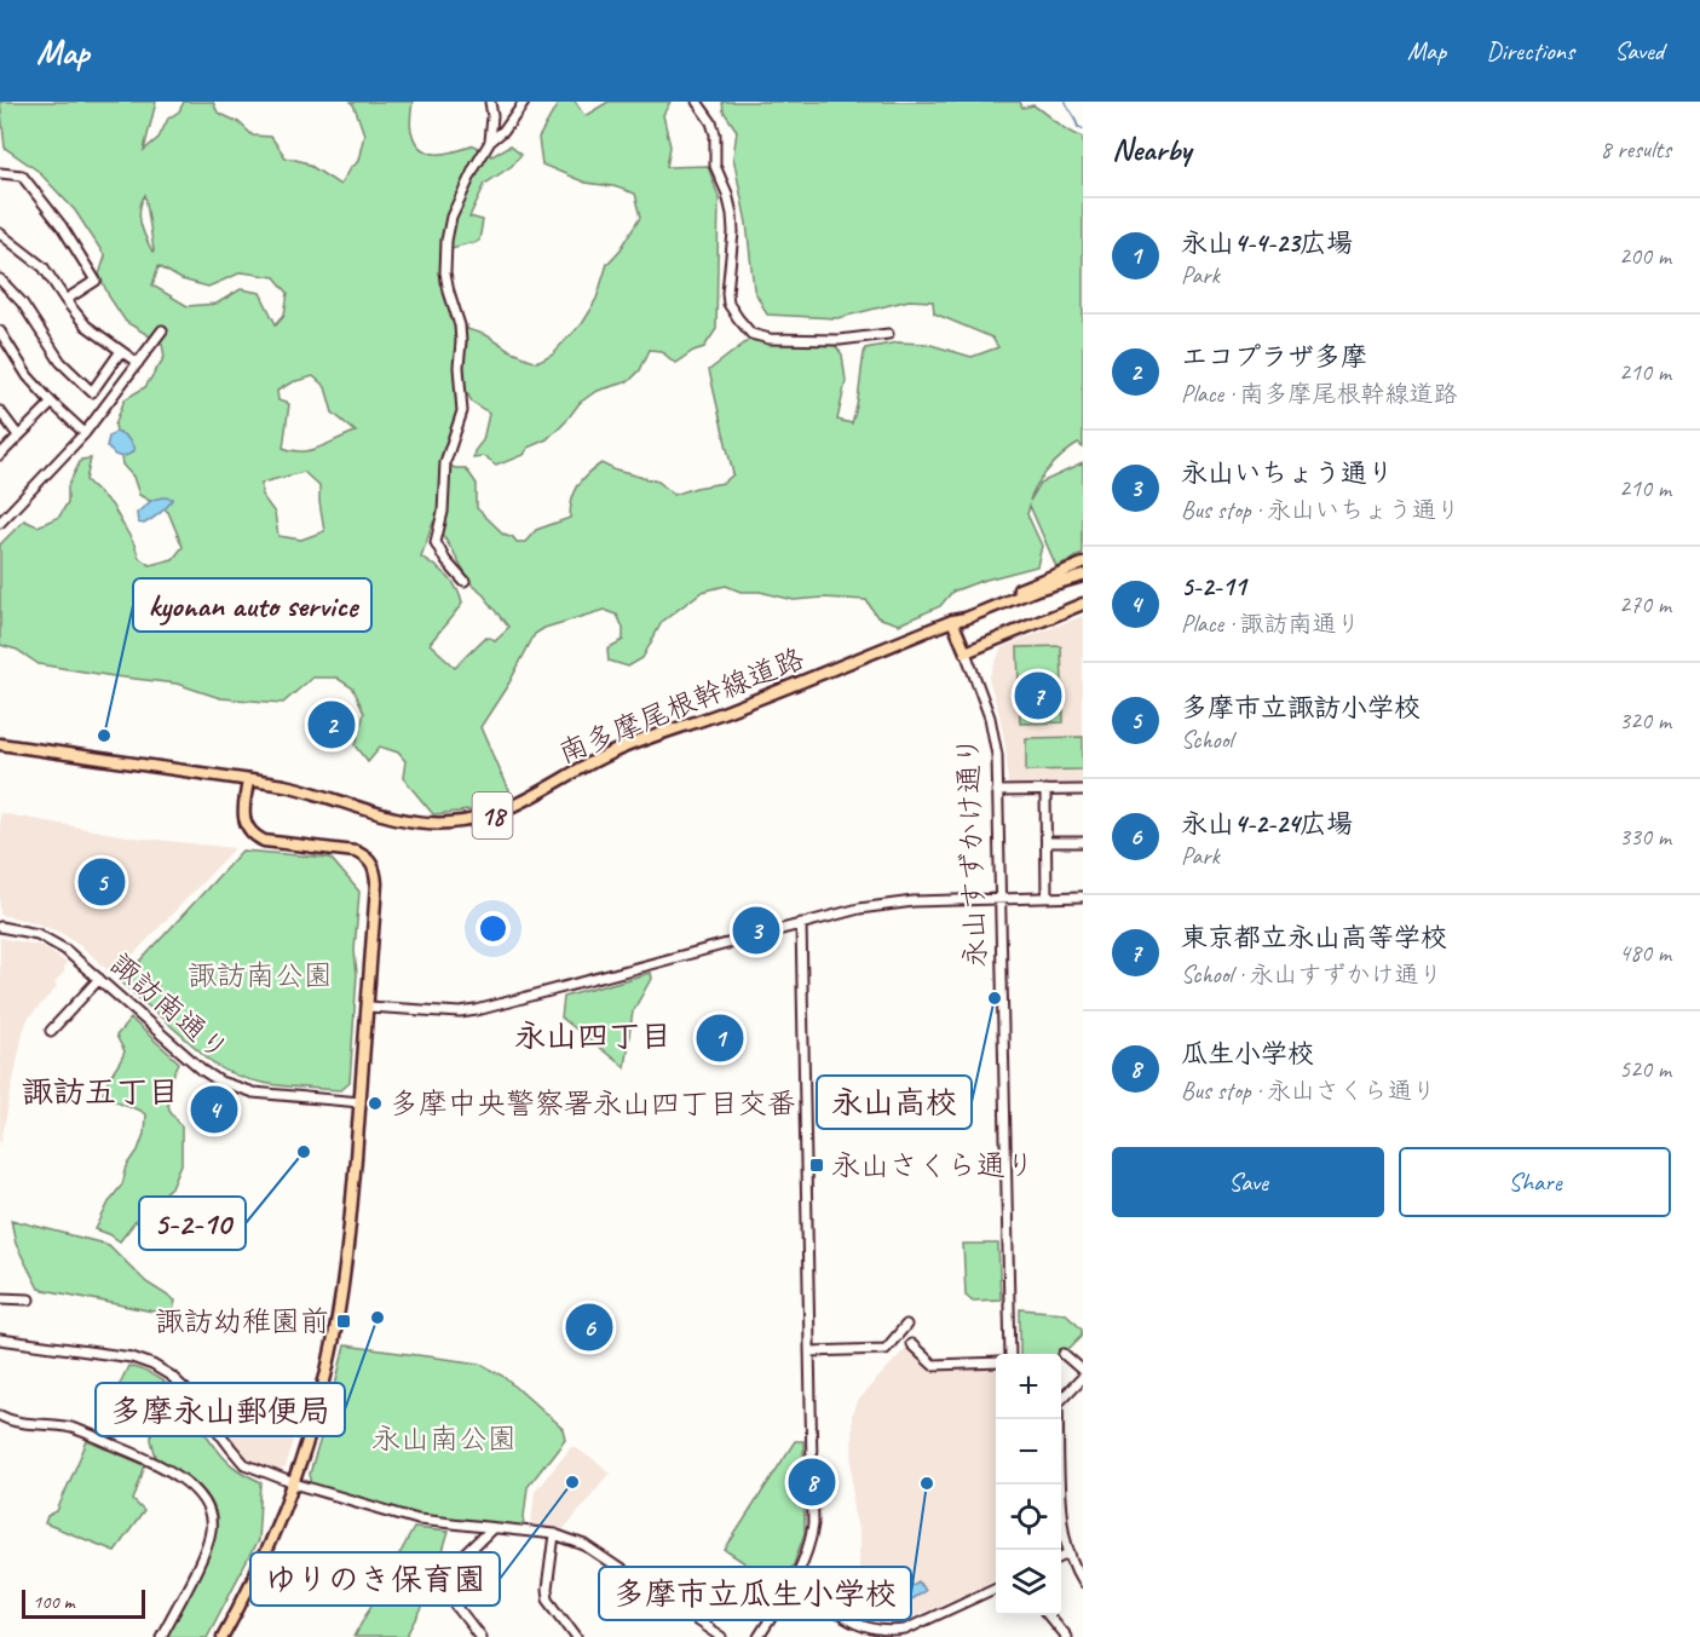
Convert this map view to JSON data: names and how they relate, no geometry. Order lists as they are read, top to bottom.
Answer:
{
  "streets": {
    "main road": ["南多摩尾根幹線道路", "18"],
    "street": ["永山すずかけ通り", "諏訪南通り"]
  },
  "districts": ["永山四丁目", "諏訪五丁目"],
  "parks": ["諏訪南公園", "永山南公園"],
  "places": {
    "other": [
      "kyonan auto service",
      "永山高校",
      "多摩中央警察署永山四丁目交番",
      "5-2-10",
      "多摩永山郵便局",
      "ゆりのき保育園",
      "多摩市立瓜生小学校"
    ],
    "transit": ["永山さくら通り", "諏訪幼稚園前"]
  },
  "scale_bar": "100 m",
  "page": {
    "header": "Map",
    "nav": ["Map", "Directions", "Saved"],
    "heading": ["Nearby", "8 results"],
    "list": [
      {
        "mark": "1",
        "name": "永山4-4-23広場",
        "note": "Park",
        "value": "200 m"
      },
      {
        "mark": "2",
        "name": "エコプラザ多摩",
        "note": "Place · 南多摩尾根幹線道路",
        "value": "210 m"
      },
      {
        "mark": "3",
        "name": "永山いちょう通り",
        "note": "Bus stop · 永山いちょう通り",
        "value": "210 m"
      },
      {
        "mark": "4",
        "name": "5-2-11",
        "note": "Place · 諏訪南通り",
        "value": "270 m"
      },
      {
        "mark": "5",
        "name": "多摩市立諏訪小学校",
        "note": "School",
        "value": "320 m"
      },
      {
        "mark": "6",
        "name": "永山4-2-24広場",
        "note": "Park",
        "value": "330 m"
      },
      {
        "mark": "7",
        "name": "東京都立永山高等学校",
        "note": "School · 永山すずかけ通り",
        "value": "480 m"
      },
      {
        "mark": "8",
        "name": "瓜生小学校",
        "note": "Bus stop · 永山さくら通り",
        "value": "520 m"
      }
    ],
    "pins": [
      "7",
      "2",
      "5",
      "3",
      "1",
      "4",
      "6",
      "8"
    ],
    "buttons": ["Save", "Share"],
    "map_buttons": ["+", "−"],
    "scale": "100 m"
  }
}
